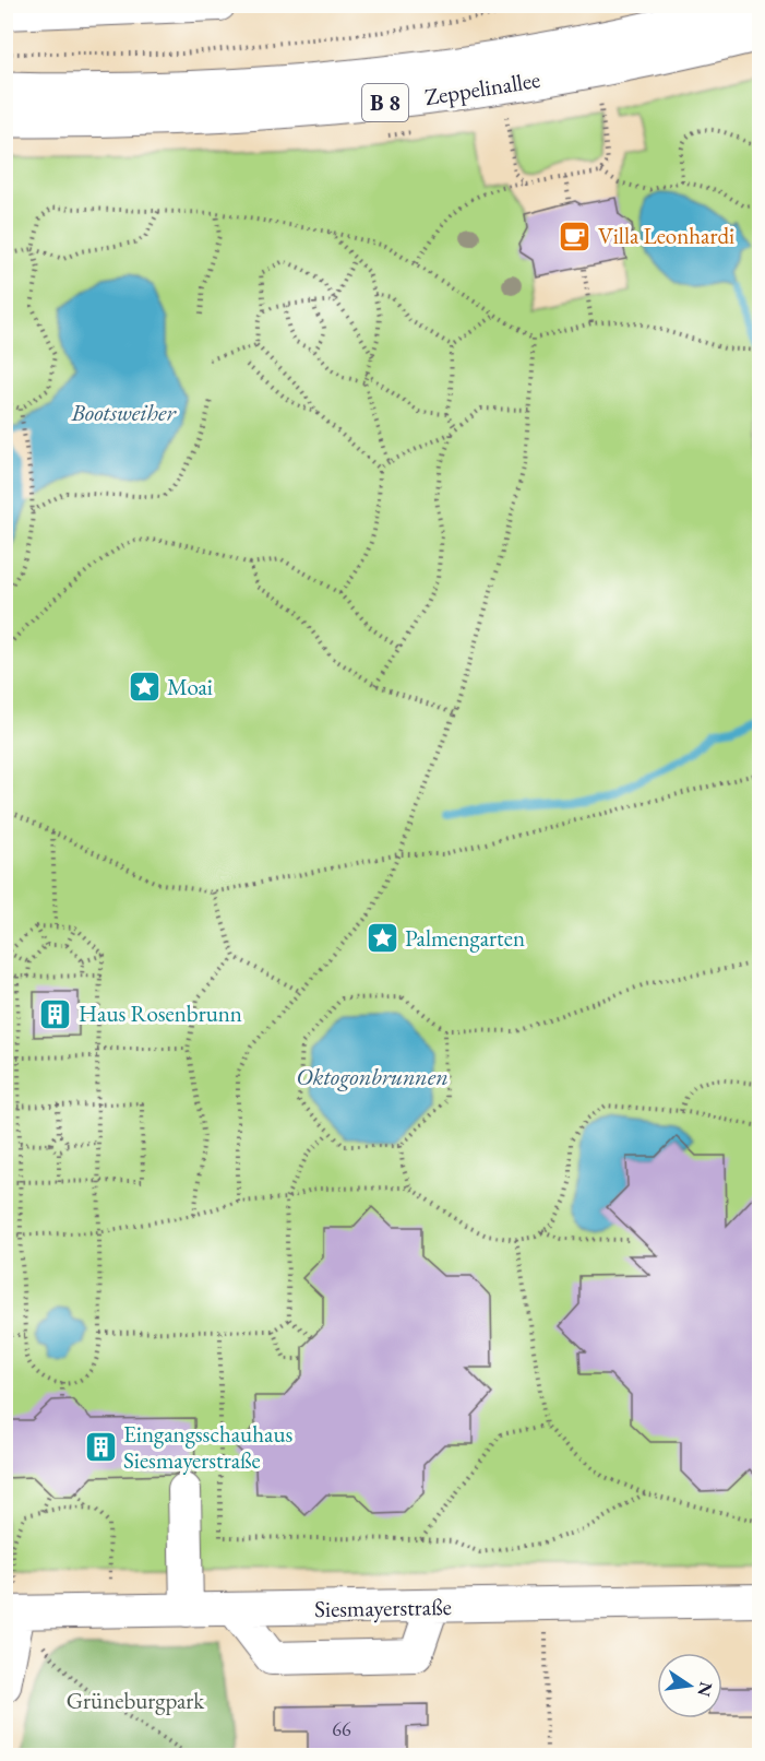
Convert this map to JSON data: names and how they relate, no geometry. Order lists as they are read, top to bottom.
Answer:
{
  "streets": {
    "main road": ["Zeppelinallee", "B 8"],
    "street": ["Siesmayerstraße"]
  },
  "water": ["Bootsweiher", "Oktogonbrunnen"],
  "parks": ["Grüneburgpark"],
  "places": {
    "cafe": ["Villa Leonhardi"],
    "place": ["Moai", "Palmengarten"],
    "building": ["Haus Rosenbrunn", "Eingangsschauhaus Siesmayerstraße"]
  },
  "house_numbers": ["66"],
  "north": "right"
}
